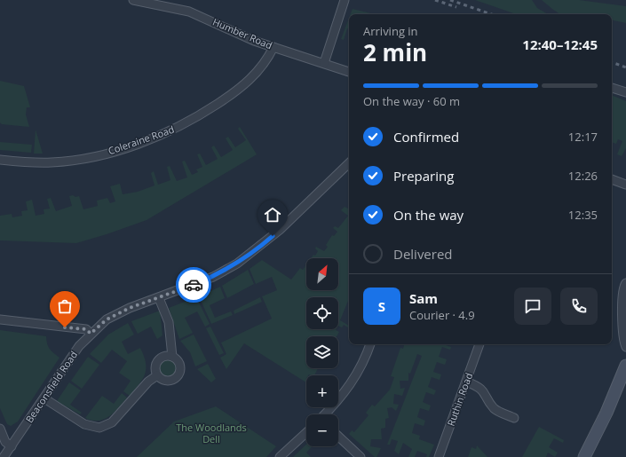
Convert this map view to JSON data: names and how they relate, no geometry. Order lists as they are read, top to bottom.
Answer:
{
  "streets": {
    "street": [
      "Humber Road",
      "Coleraine Road",
      "Beaconsfield Road",
      "Ruthin Road"
    ]
  },
  "crossings": [
    ["Humber Road", "Coleraine Road"]
  ],
  "parks": ["The Woodlands Dell"],
  "north": "top right",
  "page": {
    "heading": ["2 min", "Arriving in", "12:40–12:45"],
    "panel": ["Sam", "Courier · 4.9"],
    "bar": "On the way · 60 m",
    "list": [
      ["Confirmed", "12:17"],
      ["Preparing", "12:26"],
      ["On the way", "12:35"],
      "Delivered"
    ],
    "map_buttons": ["+", "−"],
    "round": "S"
  }
}
